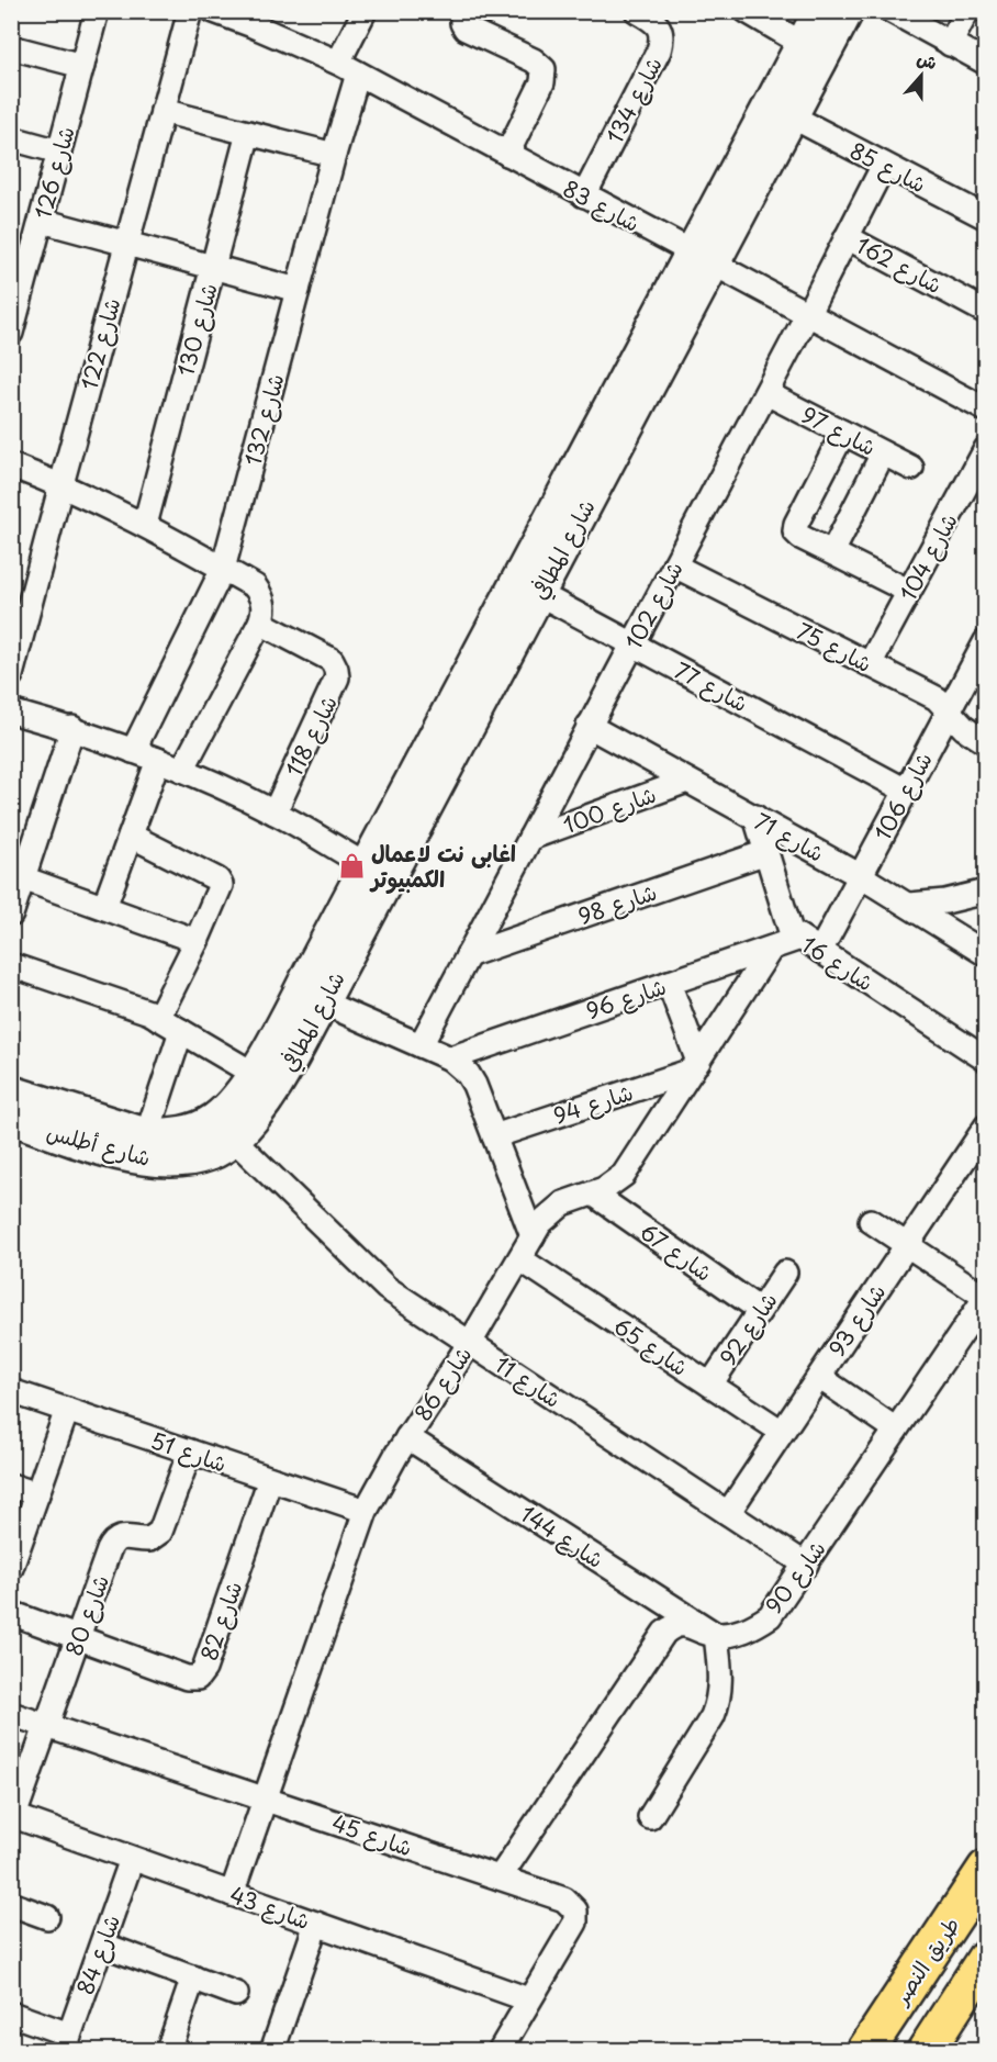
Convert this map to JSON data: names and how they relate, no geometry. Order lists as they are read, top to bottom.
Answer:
{
  "streets": {
    "highway": ["طريق النصر"],
    "street": [
      "شارع 134",
      "شارع 85",
      "شارع 126",
      "شارع 83",
      "شارع 162",
      "شارع 130",
      "شارع 122",
      "شارع 132",
      "شارع 97",
      "شارع المطافي",
      "شارع 104",
      "شارع 102",
      "شارع 75",
      "شارع 77",
      "شارع 118",
      "شارع 106",
      "شارع 100",
      "شارع 71",
      "شارع 98",
      "شارع 16",
      "شارع 96",
      "شارع 94",
      "شارع أطلس",
      "شارع 67",
      "شارع 93",
      "شارع 92",
      "شارع 65",
      "شارع 11",
      "شارع 86",
      "شارع 51",
      "شارع 144",
      "شارع 90",
      "شارع 80",
      "شارع 82",
      "شارع 45",
      "شارع 43",
      "شارع 84"
    ]
  },
  "crossings": [
    ["شارع 134", "شارع 83"],
    ["شارع 85", "شارع المطافي"],
    ["شارع 85", "شارع 102"],
    ["شارع 83", "شارع 132"],
    ["شارع 83", "شارع المطافي"],
    ["شارع 83", "شارع 102"],
    ["شارع 162", "شارع 102"],
    ["شارع 97", "شارع 102"],
    ["شارع المطافي", "شارع 77"],
    ["شارع المطافي", "شارع أطلس"],
    ["شارع 104", "شارع 75"],
    ["شارع 102", "شارع 75"],
    ["شارع 102", "شارع 77"],
    ["شارع 102", "شارع 100"],
    ["شارع 102", "شارع 71"],
    ["شارع 102", "شارع 98"],
    ["شارع 75", "شارع 106"],
    ["شارع 77", "شارع 106"],
    ["شارع 106", "شارع 71"],
    ["شارع 106", "شارع 16"],
    ["شارع 100", "شارع 71"],
    ["شارع 71", "شارع 16"],
    ["شارع 98", "شارع 16"],
    ["شارع 16", "شارع 96"],
    ["شارع 96", "شارع 86"],
    ["شارع 94", "شارع 86"],
    ["شارع أطلس", "شارع 11"],
    ["شارع 67", "شارع 92"],
    ["شارع 67", "شارع 86"],
    ["شارع 93", "شارع 65"],
    ["شارع 93", "شارع 11"],
    ["شارع 92", "شارع 65"],
    ["شارع 65", "شارع 86"],
    ["شارع 11", "شارع 86"],
    ["شارع 11", "شارع 90"],
    ["شارع 86", "شارع 51"],
    ["شارع 86", "شارع 144"],
    ["شارع 86", "شارع 45"],
    ["شارع 86", "شارع 43"],
    ["شارع 51", "شارع 80"],
    ["شارع 51", "شارع 82"],
    ["شارع 144", "شارع 90"],
    ["شارع 90", "شارع 45"],
    ["شارع 80", "شارع 82"],
    ["شارع 80", "شارع 45"],
    ["شارع 80", "شارع 43"],
    ["شارع 45", "شارع 43"],
    ["شارع 43", "شارع 84"]
  ],
  "places": {
    "shop": ["اغابى نت لاعمال الكمبيوتر"]
  },
  "north": "top"
}
